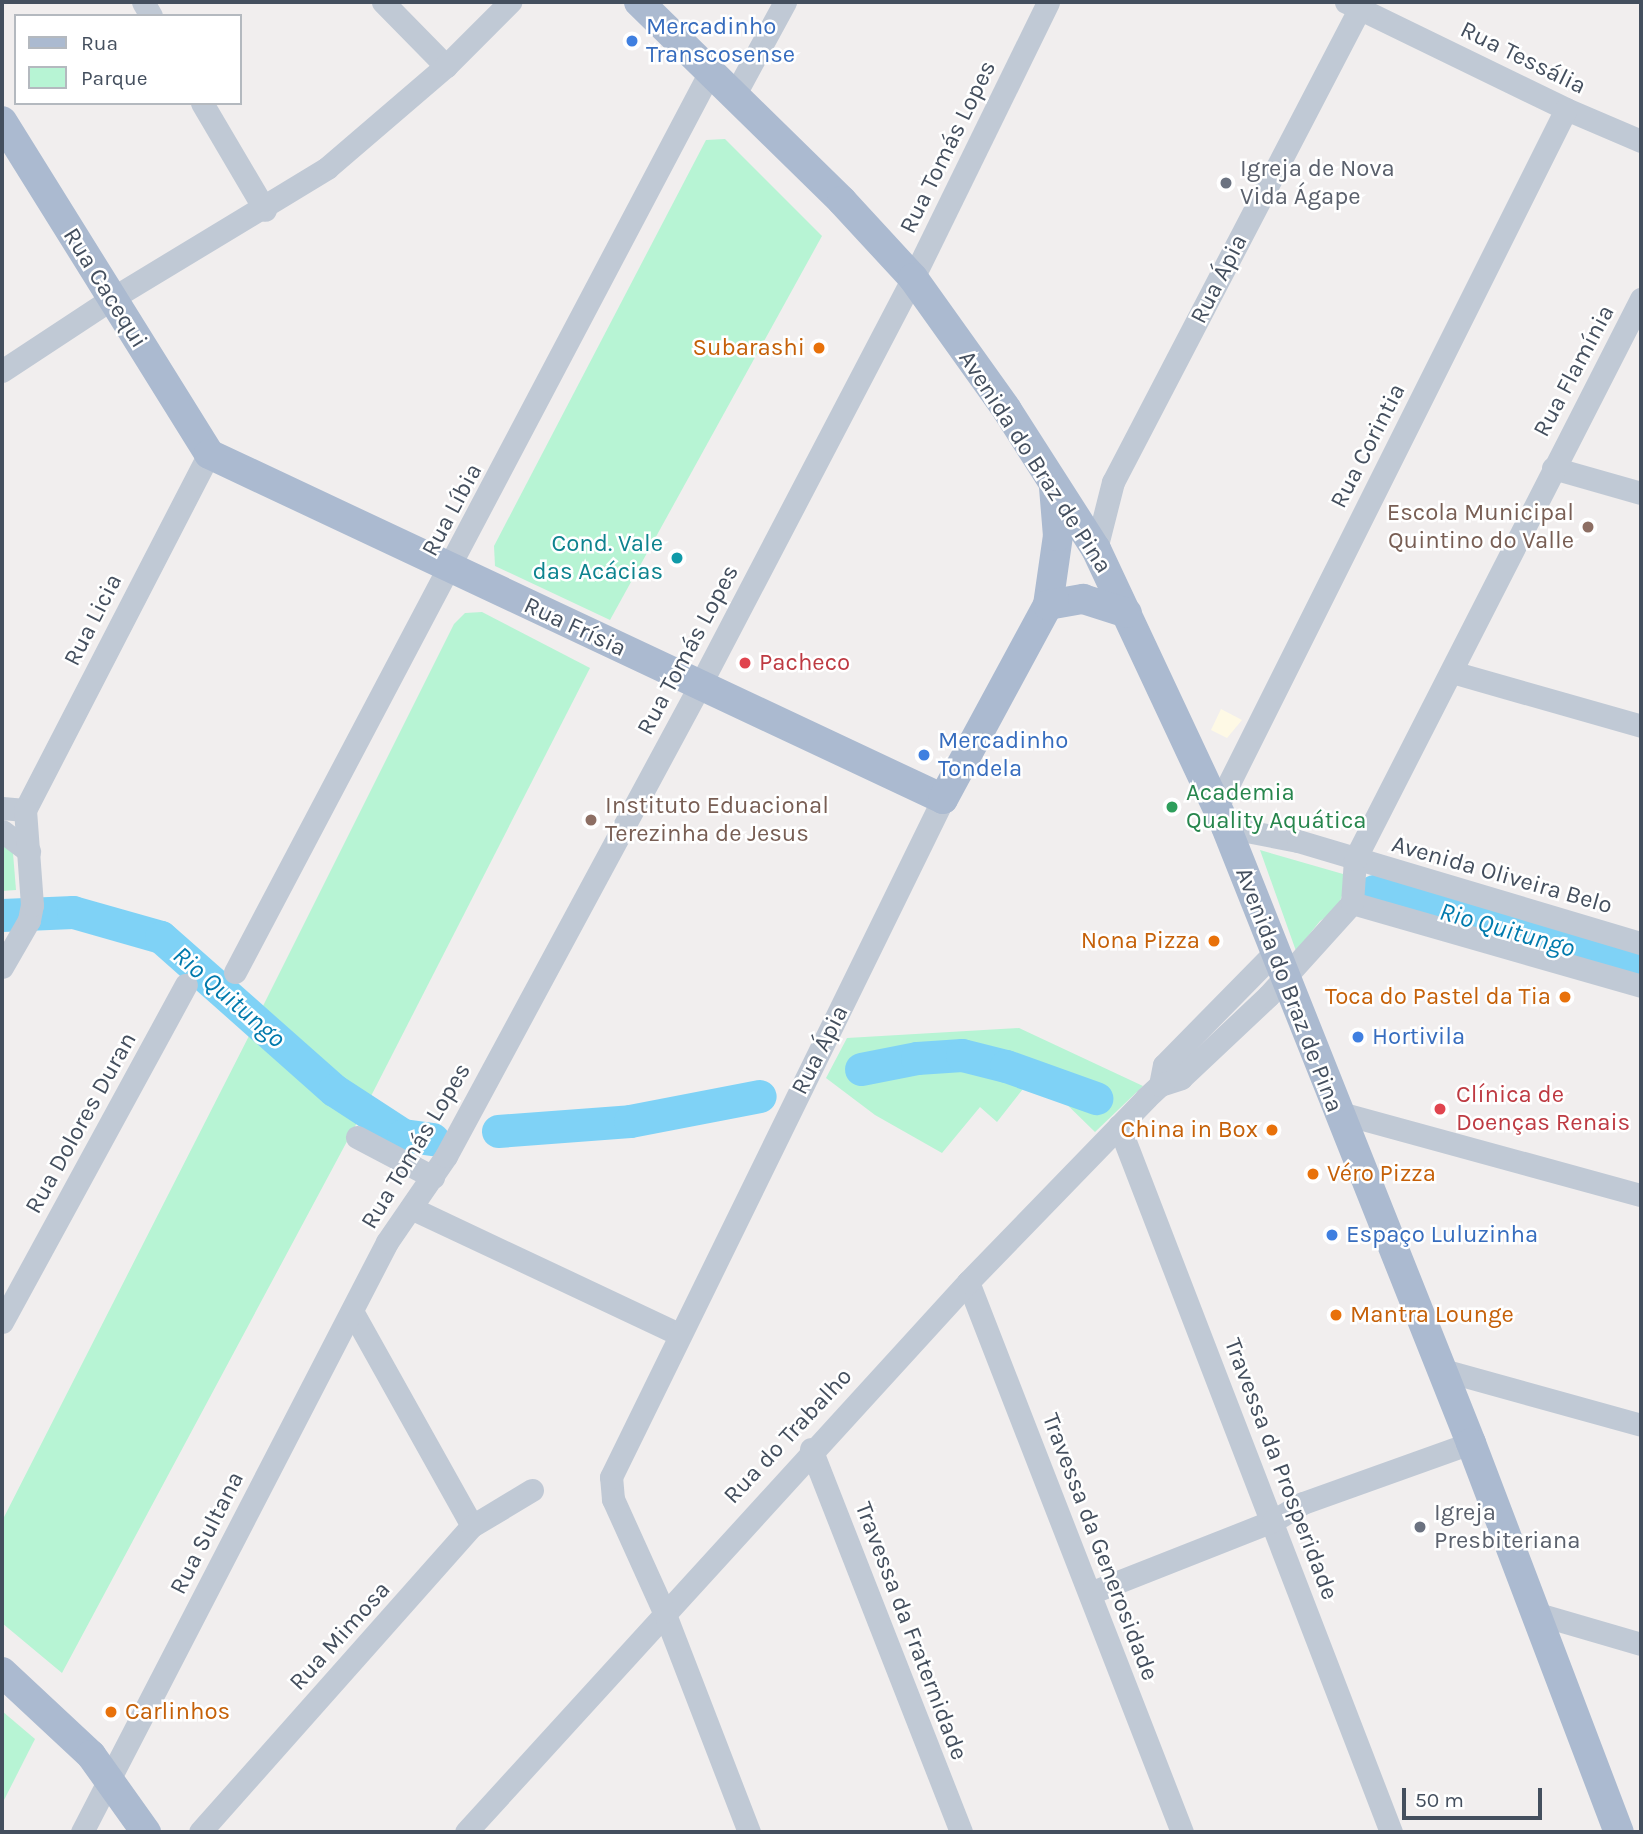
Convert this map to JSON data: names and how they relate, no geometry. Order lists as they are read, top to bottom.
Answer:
{
  "streets": {
    "main road": [
      "Rua Ápia",
      "Rua Cacequi",
      "Avenida do Braz de Pina",
      "Rua Frísia"
    ],
    "street": [
      "Rua Tessália",
      "Rua Tomás Lopes",
      "Rua Flamínia",
      "Rua Corintia",
      "Rua Líbia",
      "Rua Licia",
      "Avenida Oliveira Belo",
      "Rua Dolores Duran",
      "Rua do Trabalho",
      "Travessa da Prosperidade",
      "Rua Sultana",
      "Travessa da Generosidade",
      "Travessa da Fraternidade",
      "Rua Mimosa"
    ]
  },
  "crossings": [
    ["Rua Tessália", "Rua Ápia"],
    ["Rua Tessália", "Rua Corintia"],
    ["Rua Tomás Lopes", "Avenida do Braz de Pina"],
    ["Rua Tomás Lopes", "Rua Frísia"],
    ["Rua Tomás Lopes", "Rua Sultana"],
    ["Rua Ápia", "Avenida do Braz de Pina"],
    ["Rua Ápia", "Rua Frísia"],
    ["Rua Ápia", "Rua do Trabalho"],
    ["Rua Cacequi", "Rua Licia"],
    ["Rua Cacequi", "Rua Frísia"],
    ["Rua Flamínia", "Avenida Oliveira Belo"],
    ["Rua Corintia", "Avenida do Braz de Pina"],
    ["Rua Corintia", "Avenida Oliveira Belo"],
    ["Avenida do Braz de Pina", "Rua Líbia"],
    ["Avenida do Braz de Pina", "Avenida Oliveira Belo"],
    ["Avenida do Braz de Pina", "Rua do Trabalho"],
    ["Rua Líbia", "Rua Frísia"],
    ["Rua Licia", "Rua Frísia"],
    ["Rua do Trabalho", "Travessa da Prosperidade"],
    ["Rua do Trabalho", "Travessa da Generosidade"],
    ["Rua do Trabalho", "Travessa da Fraternidade"]
  ],
  "water": ["Rio Quitungo"],
  "places": [
    "Mercadinho Transcosense",
    "Igreja de Nova Vida Ágape",
    "Subarashi",
    "Escola Municipal Quintino do Valle",
    "Cond. Vale das Acácias",
    "Pacheco",
    "Mercadinho Tondela",
    "Academia Quality Aquática",
    "Instituto Eduacional Terezinha de Jesus",
    "Nona Pizza",
    "Toca do Pastel da Tia",
    "Hortivila",
    "Clínica de Doenças Renais",
    "China in Box",
    "Véro Pizza",
    "Espaço Luluzinha",
    "Mantra Lounge",
    "Igreja Presbiteriana",
    "Carlinhos"
  ],
  "legend": ["Rua", "Parque"],
  "scale_bar": "50 m"
}
